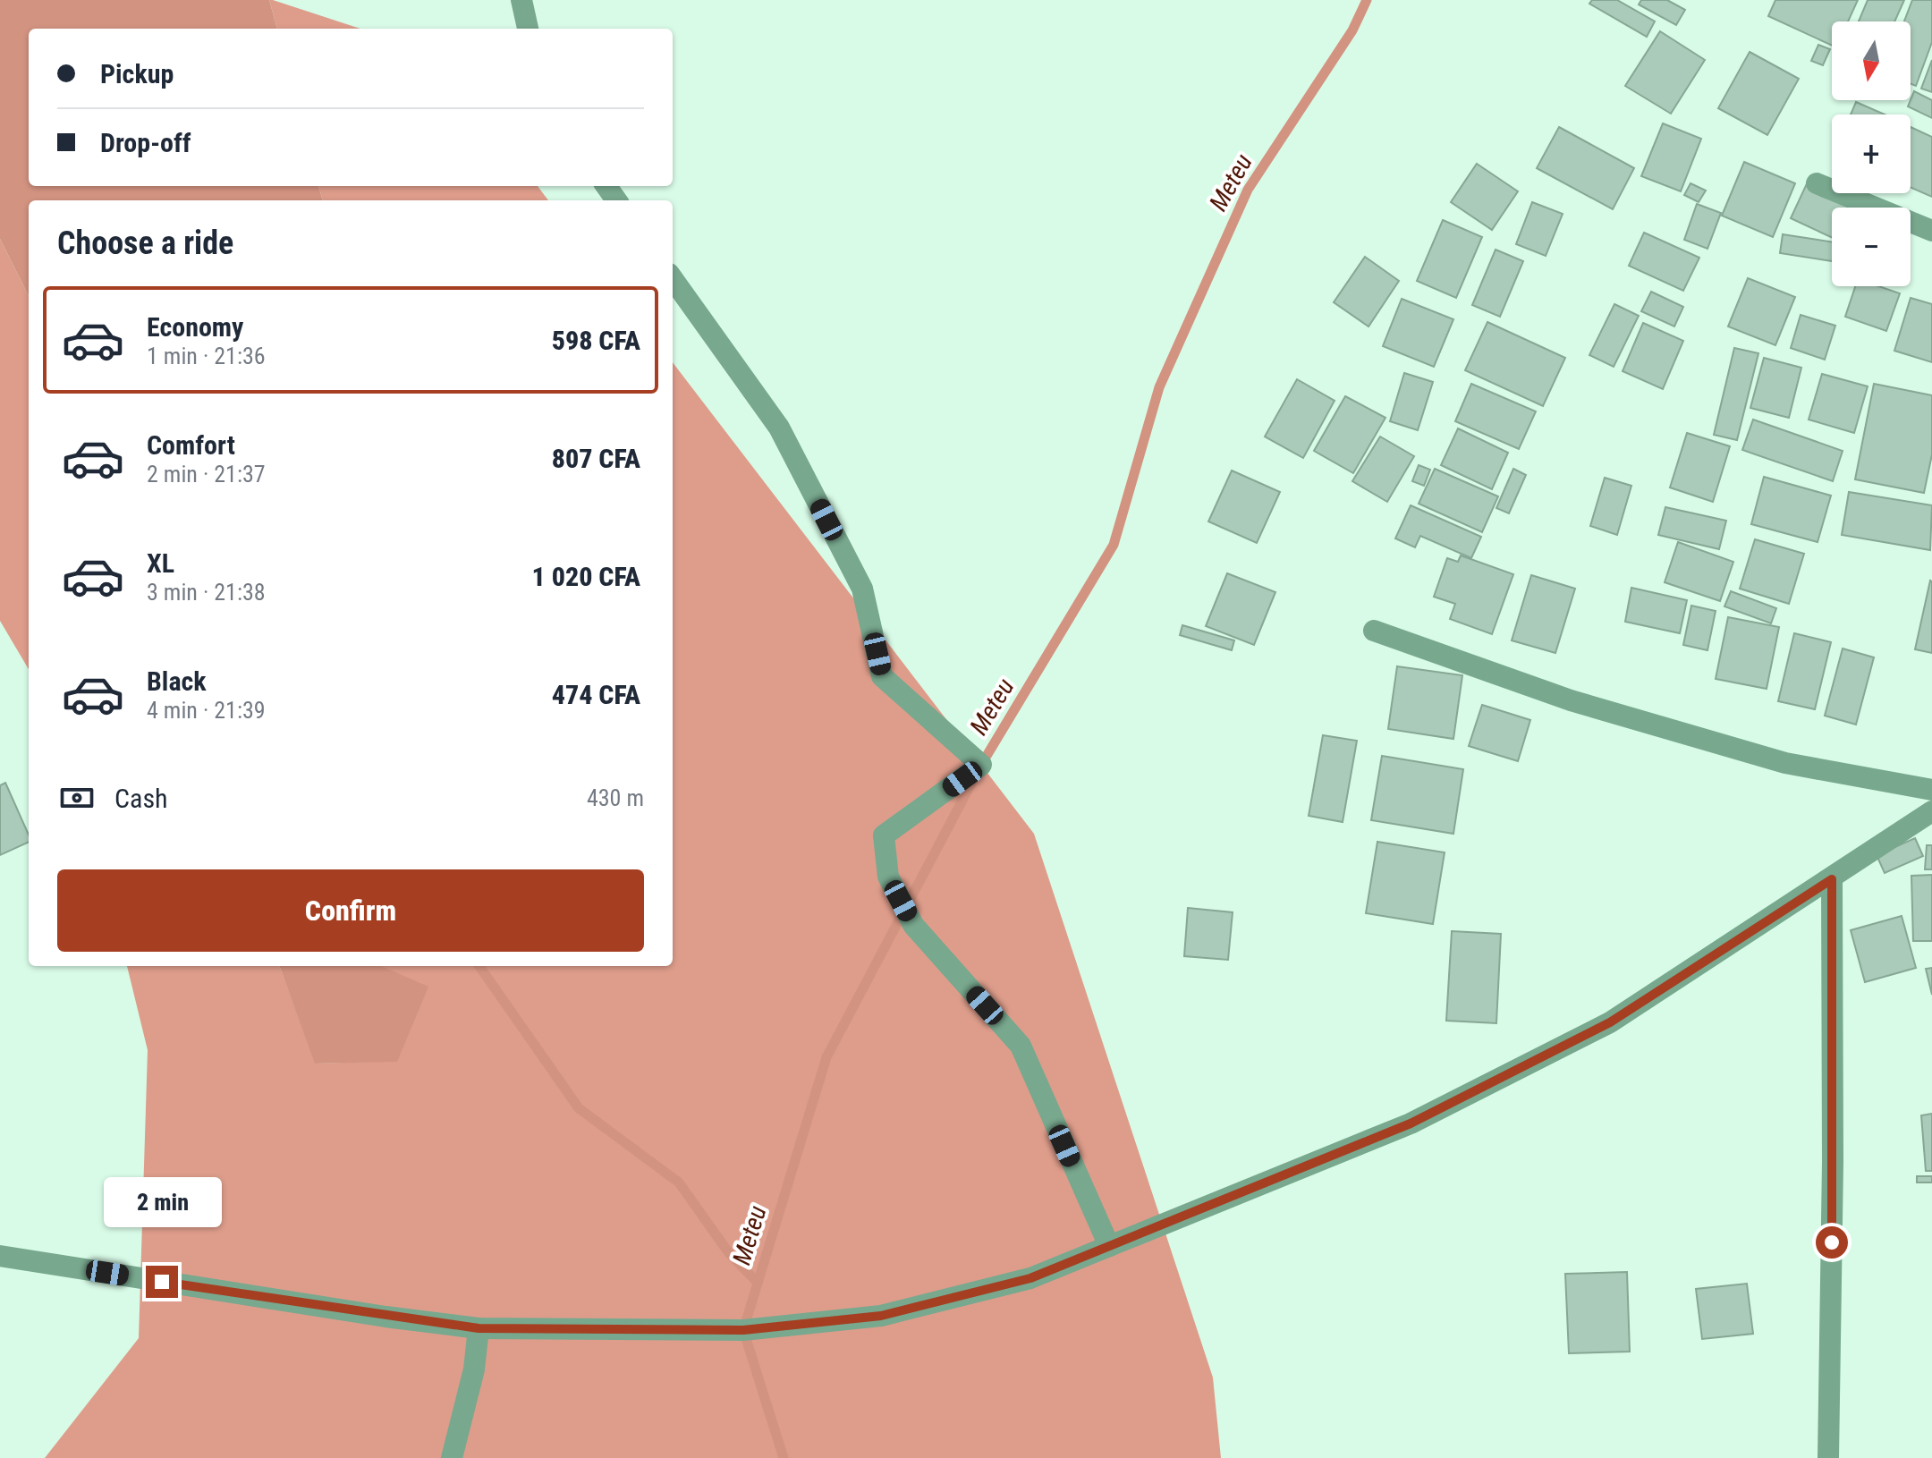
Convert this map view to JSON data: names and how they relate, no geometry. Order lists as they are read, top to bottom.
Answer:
{
  "water": ["Meteu"],
  "north": "bottom",
  "page": {
    "map_buttons": ["+", "−"],
    "banner": ["Pickup", "Drop-off"],
    "heading": "Choose a ride",
    "list": [
      {
        "name": "Economy",
        "note": "1 min · 21:36",
        "value": "598 CFA"
      },
      {
        "name": "Comfort",
        "note": "2 min · 21:37",
        "value": "807 CFA"
      },
      {
        "name": "XL",
        "note": "3 min · 21:38",
        "value": "1 020 CFA"
      },
      {
        "name": "Black",
        "note": "4 min · 21:39",
        "value": "474 CFA"
      }
    ],
    "pay": ["Cash", "430 m"],
    "buttons": "Confirm",
    "bubble": "2 min"
  }
}
